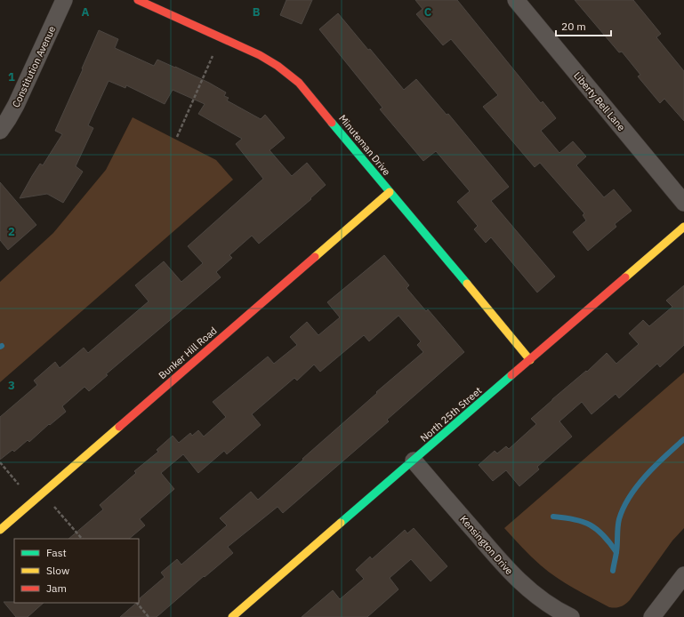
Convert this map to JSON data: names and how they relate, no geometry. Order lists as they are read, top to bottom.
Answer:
{
  "streets": {
    "street": [
      "Constitution Avenue",
      "Liberty Bell Lane",
      "Minuteman Drive",
      "Bunker Hill Road",
      "North 25th Street",
      "Kensington Drive"
    ]
  },
  "crossings": [
    ["Minuteman Drive", "Bunker Hill Road"],
    ["Minuteman Drive", "North 25th Street"],
    ["North 25th Street", "Kensington Drive"]
  ],
  "legend": ["Fast", "Slow", "Jam"],
  "scale_bar": "20 m",
  "grid": {
    "columns": ["A", "B", "C"],
    "rows": ["1", "2", "3"]
  }
}
